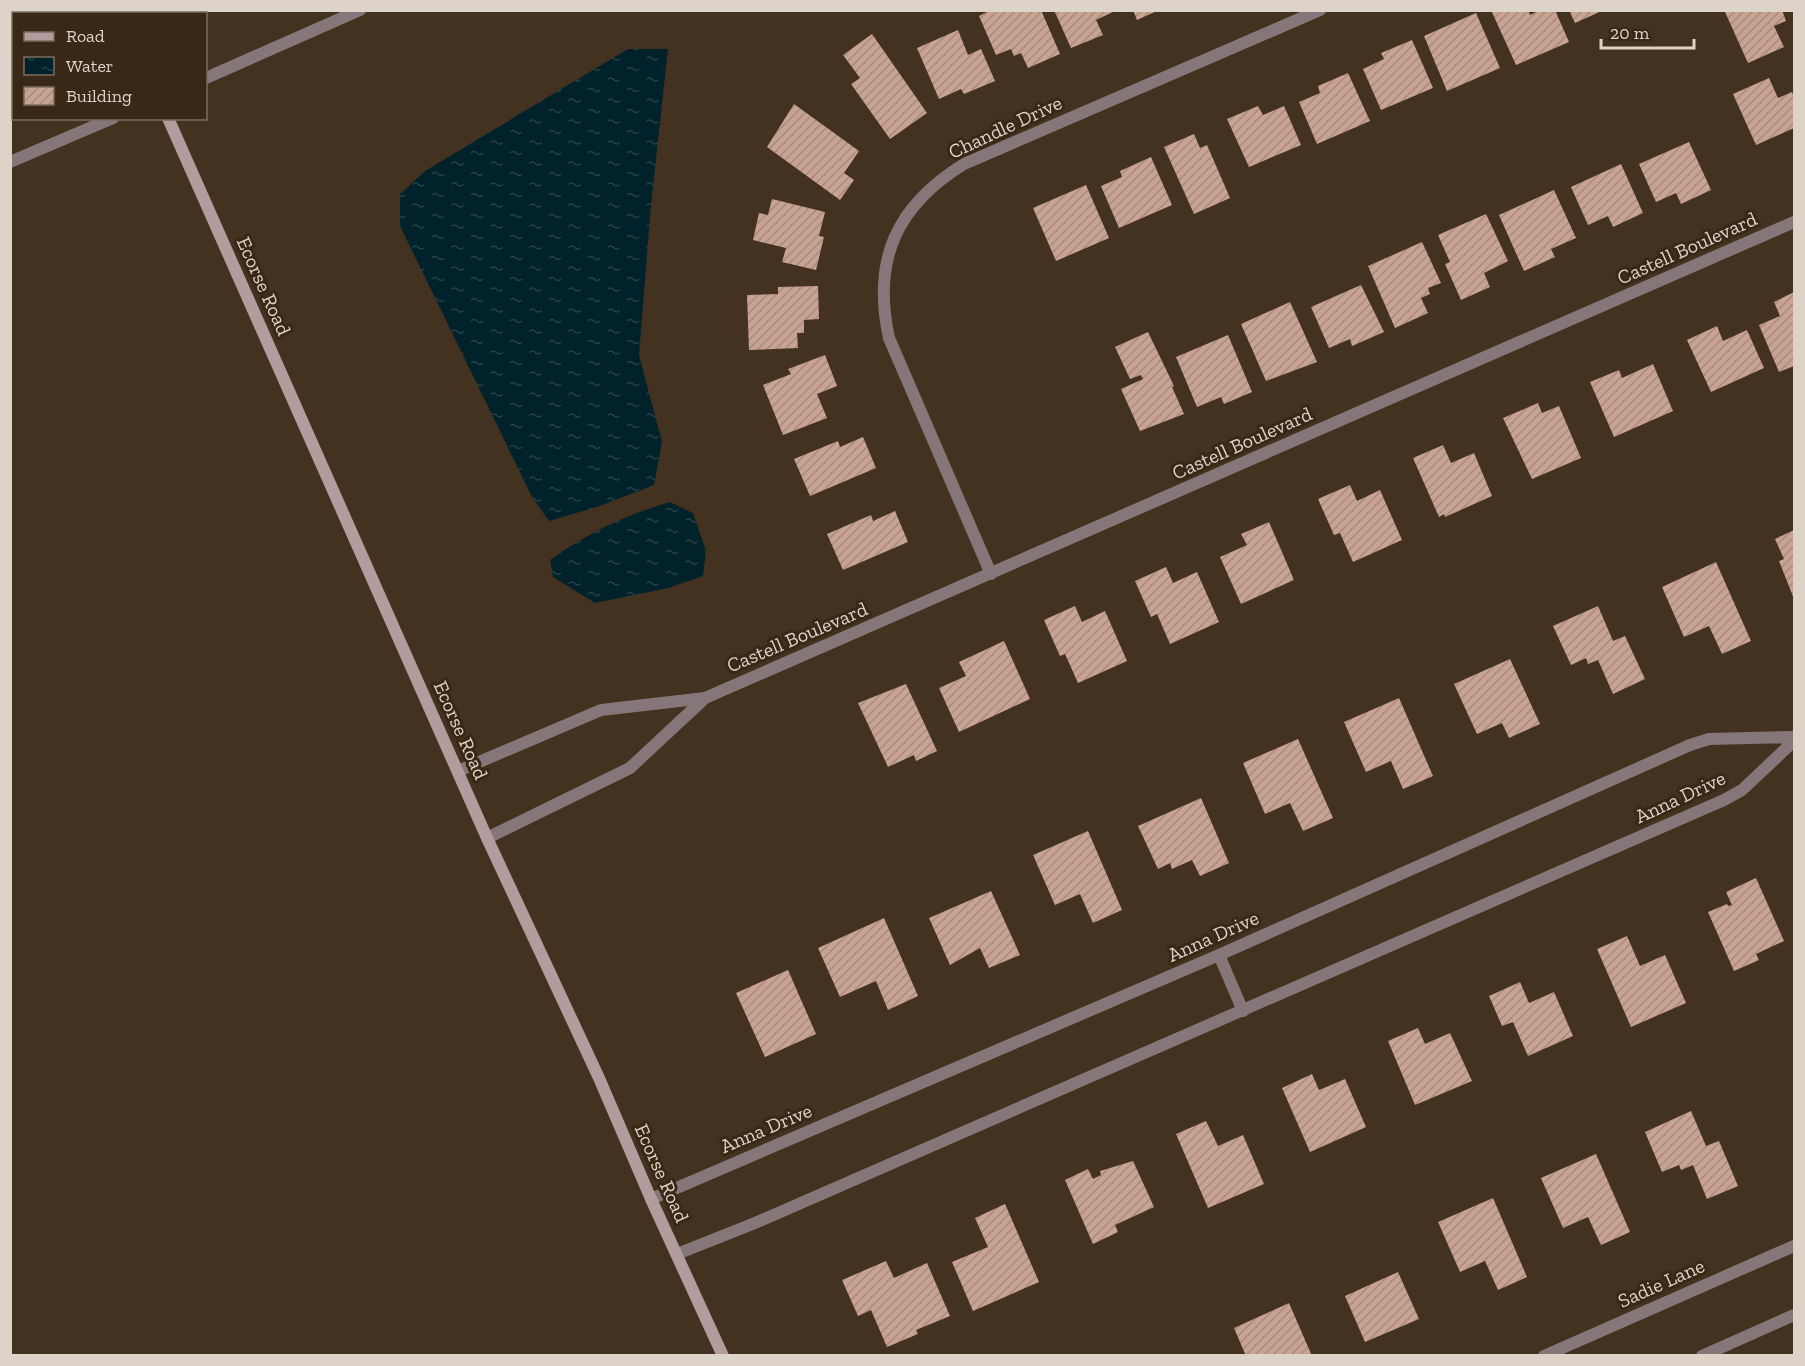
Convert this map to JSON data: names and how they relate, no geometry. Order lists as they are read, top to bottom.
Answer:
{
  "streets": {
    "main road": ["Ecorse Road"],
    "street": [
      "Chandle Drive",
      "Castell Boulevard",
      "Anna Drive",
      "Sadie Lane"
    ]
  },
  "crossings": [
    ["Chandle Drive", "Castell Boulevard"],
    ["Castell Boulevard", "Ecorse Road"],
    ["Ecorse Road", "Anna Drive"]
  ],
  "legend": ["Road", "Water", "Building"],
  "scale_bar": "20 m"
}
